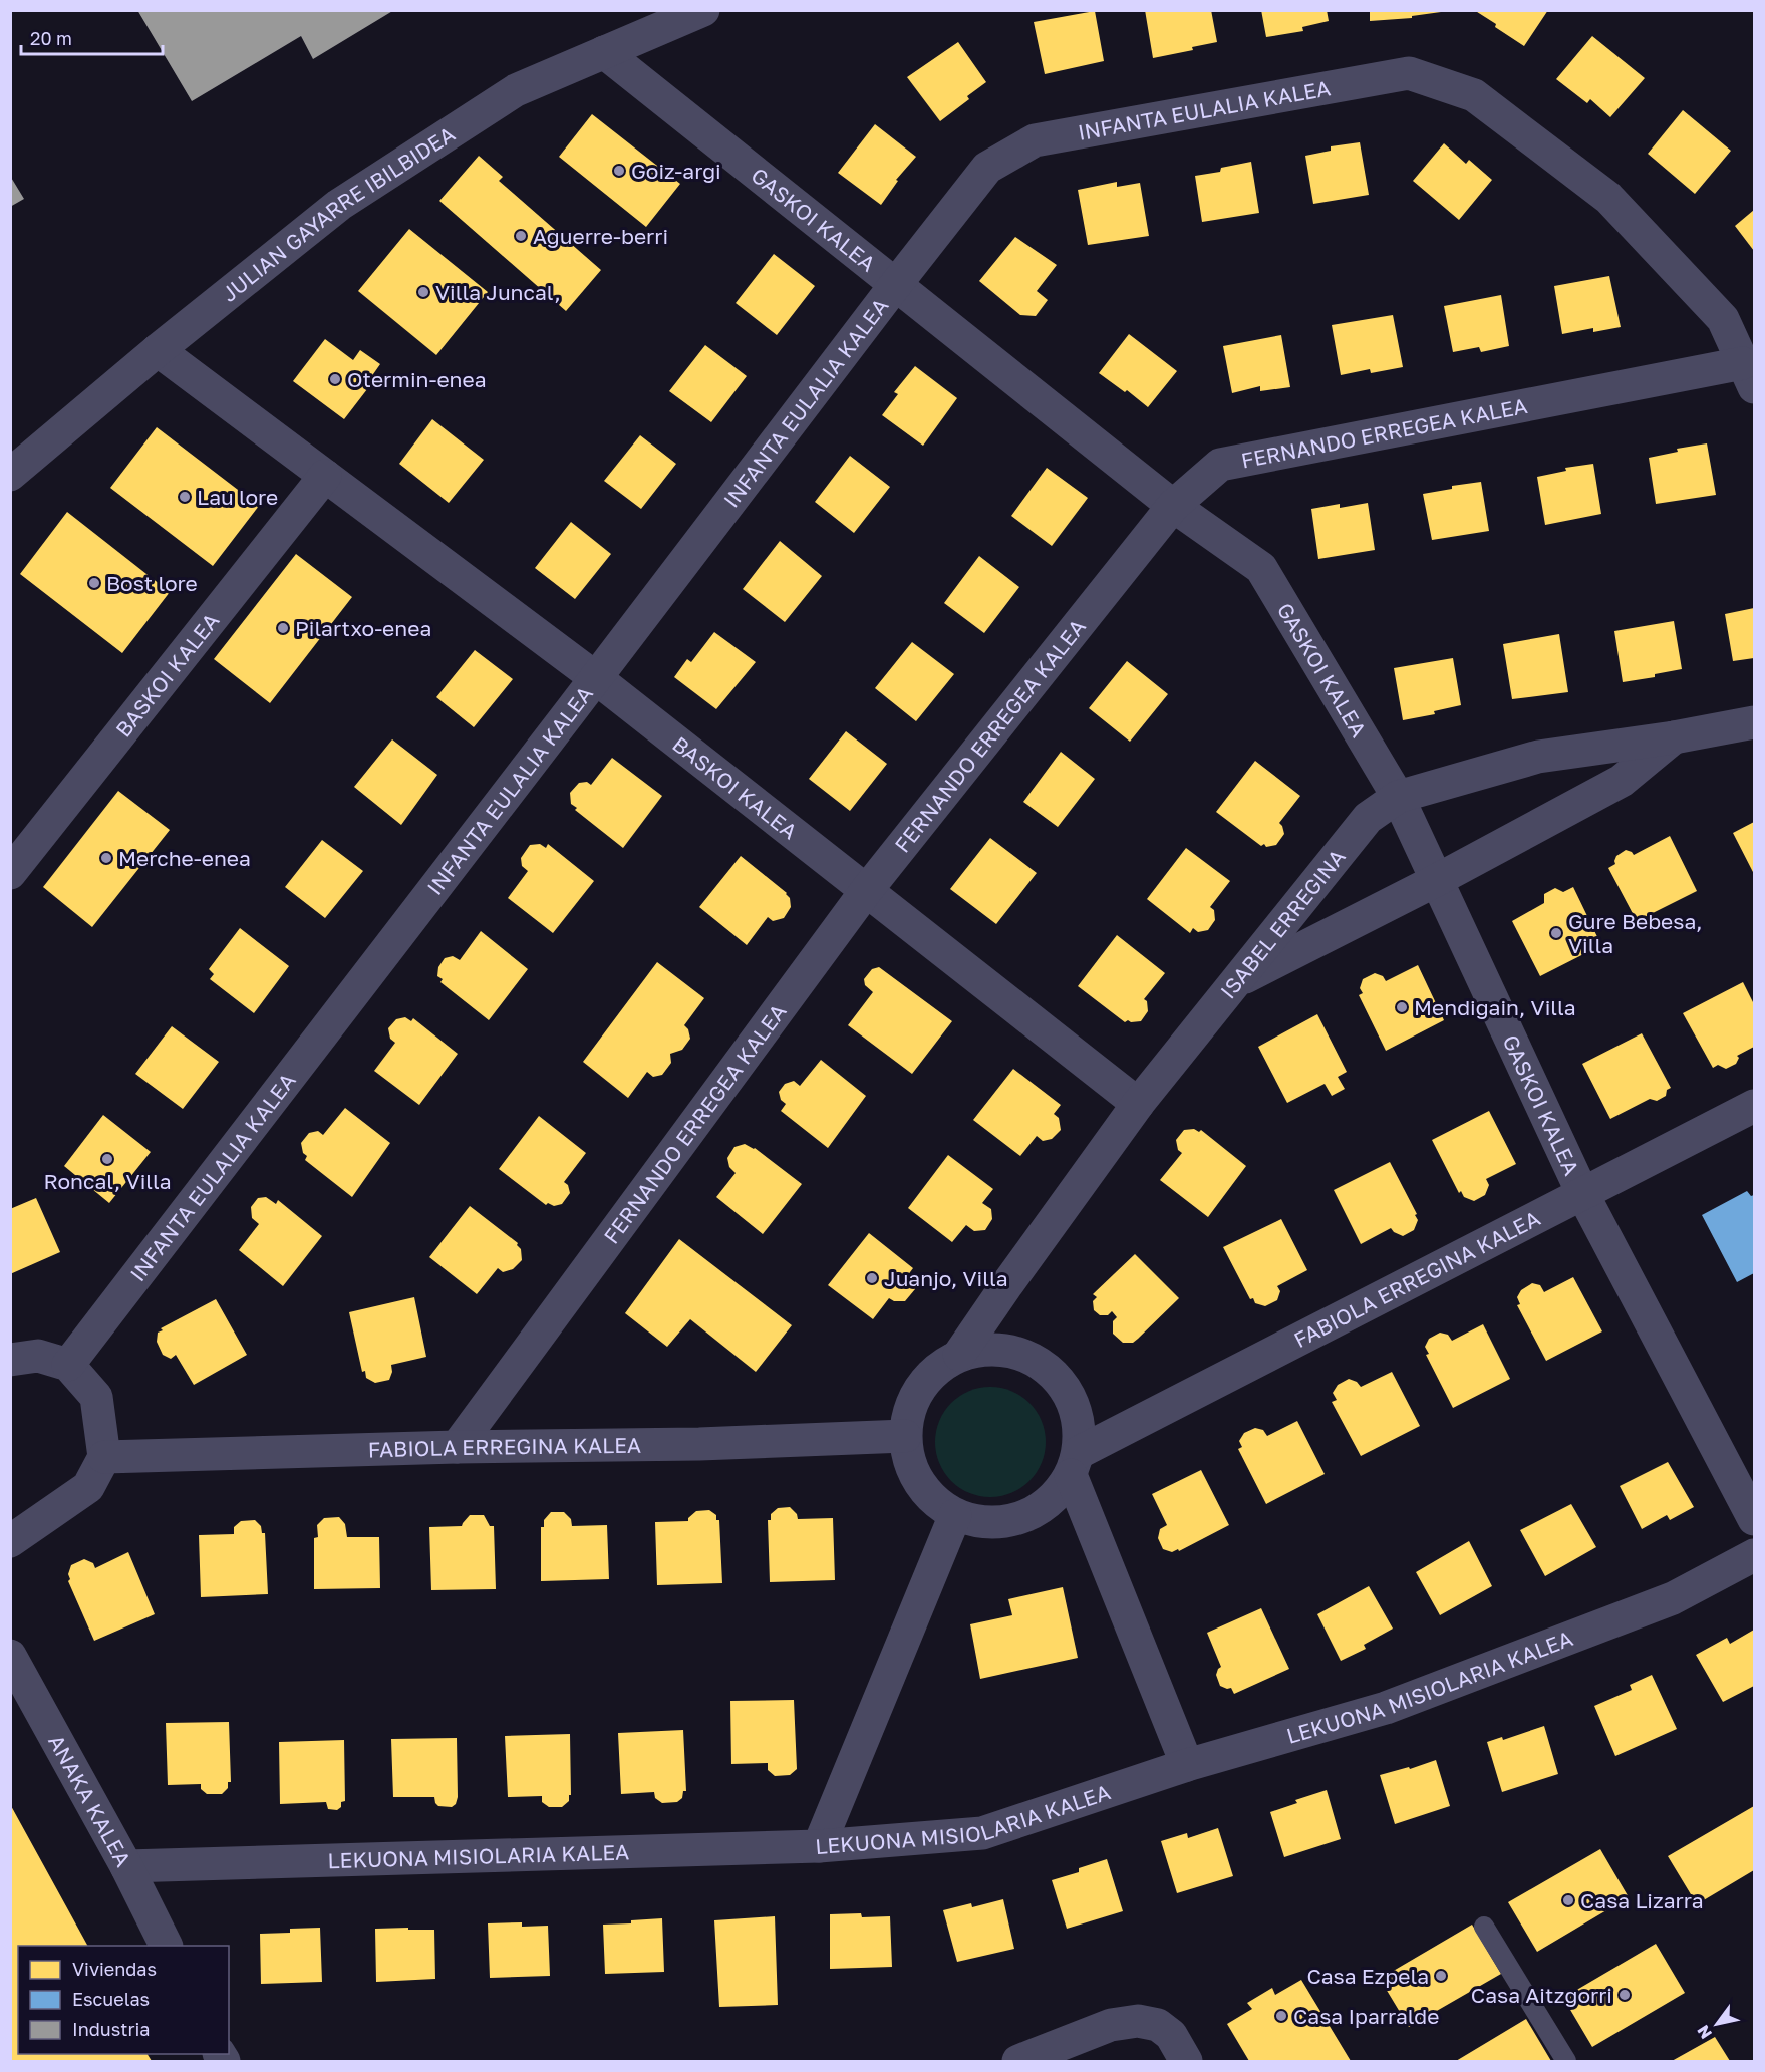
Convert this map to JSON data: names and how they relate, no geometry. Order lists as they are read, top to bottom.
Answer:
{
  "streets": {
    "street": [
      "INFANTA EULALIA KALEA",
      "JULIAN GAYARRE IBILBIDEA",
      "GASKOI KALEA",
      "FERNANDO ERREGEA KALEA",
      "BASKOI KALEA",
      "ISABEL ERREGINA",
      "FABIOLA ERREGINA KALEA",
      "LEKUONA MISIOLARIA KALEA",
      "ANAKA KALEA"
    ]
  },
  "crossings": [
    ["INFANTA EULALIA KALEA", "GASKOI KALEA"],
    ["INFANTA EULALIA KALEA", "FERNANDO ERREGEA KALEA"],
    ["INFANTA EULALIA KALEA", "BASKOI KALEA"],
    ["JULIAN GAYARRE IBILBIDEA", "GASKOI KALEA"],
    ["JULIAN GAYARRE IBILBIDEA", "BASKOI KALEA"],
    ["GASKOI KALEA", "FERNANDO ERREGEA KALEA"],
    ["GASKOI KALEA", "ISABEL ERREGINA"],
    ["GASKOI KALEA", "FABIOLA ERREGINA KALEA"],
    ["FERNANDO ERREGEA KALEA", "BASKOI KALEA"],
    ["FERNANDO ERREGEA KALEA", "FABIOLA ERREGINA KALEA"],
    ["BASKOI KALEA", "ISABEL ERREGINA"],
    ["ISABEL ERREGINA", "FABIOLA ERREGINA KALEA"],
    ["LEKUONA MISIOLARIA KALEA", "ANAKA KALEA"]
  ],
  "places": [
    "Goiz-argi",
    "Aguerre-berri",
    "Villa Juncal,",
    "Otermin-enea",
    "Lau lore",
    "Bost lore",
    "Pilartxo-enea",
    "Merche-enea",
    "Gure Bebesa, Villa",
    "Mendigain, Villa",
    "Roncal, Villa",
    "Juanjo, Villa",
    "Casa Lizarra",
    "Casa Ezpela",
    "Casa Aitzgorri",
    "Casa Iparralde"
  ],
  "legend": ["Viviendas", "Escuelas", "Industria"],
  "scale_bar": "20 m",
  "north": "bottom left"
}
